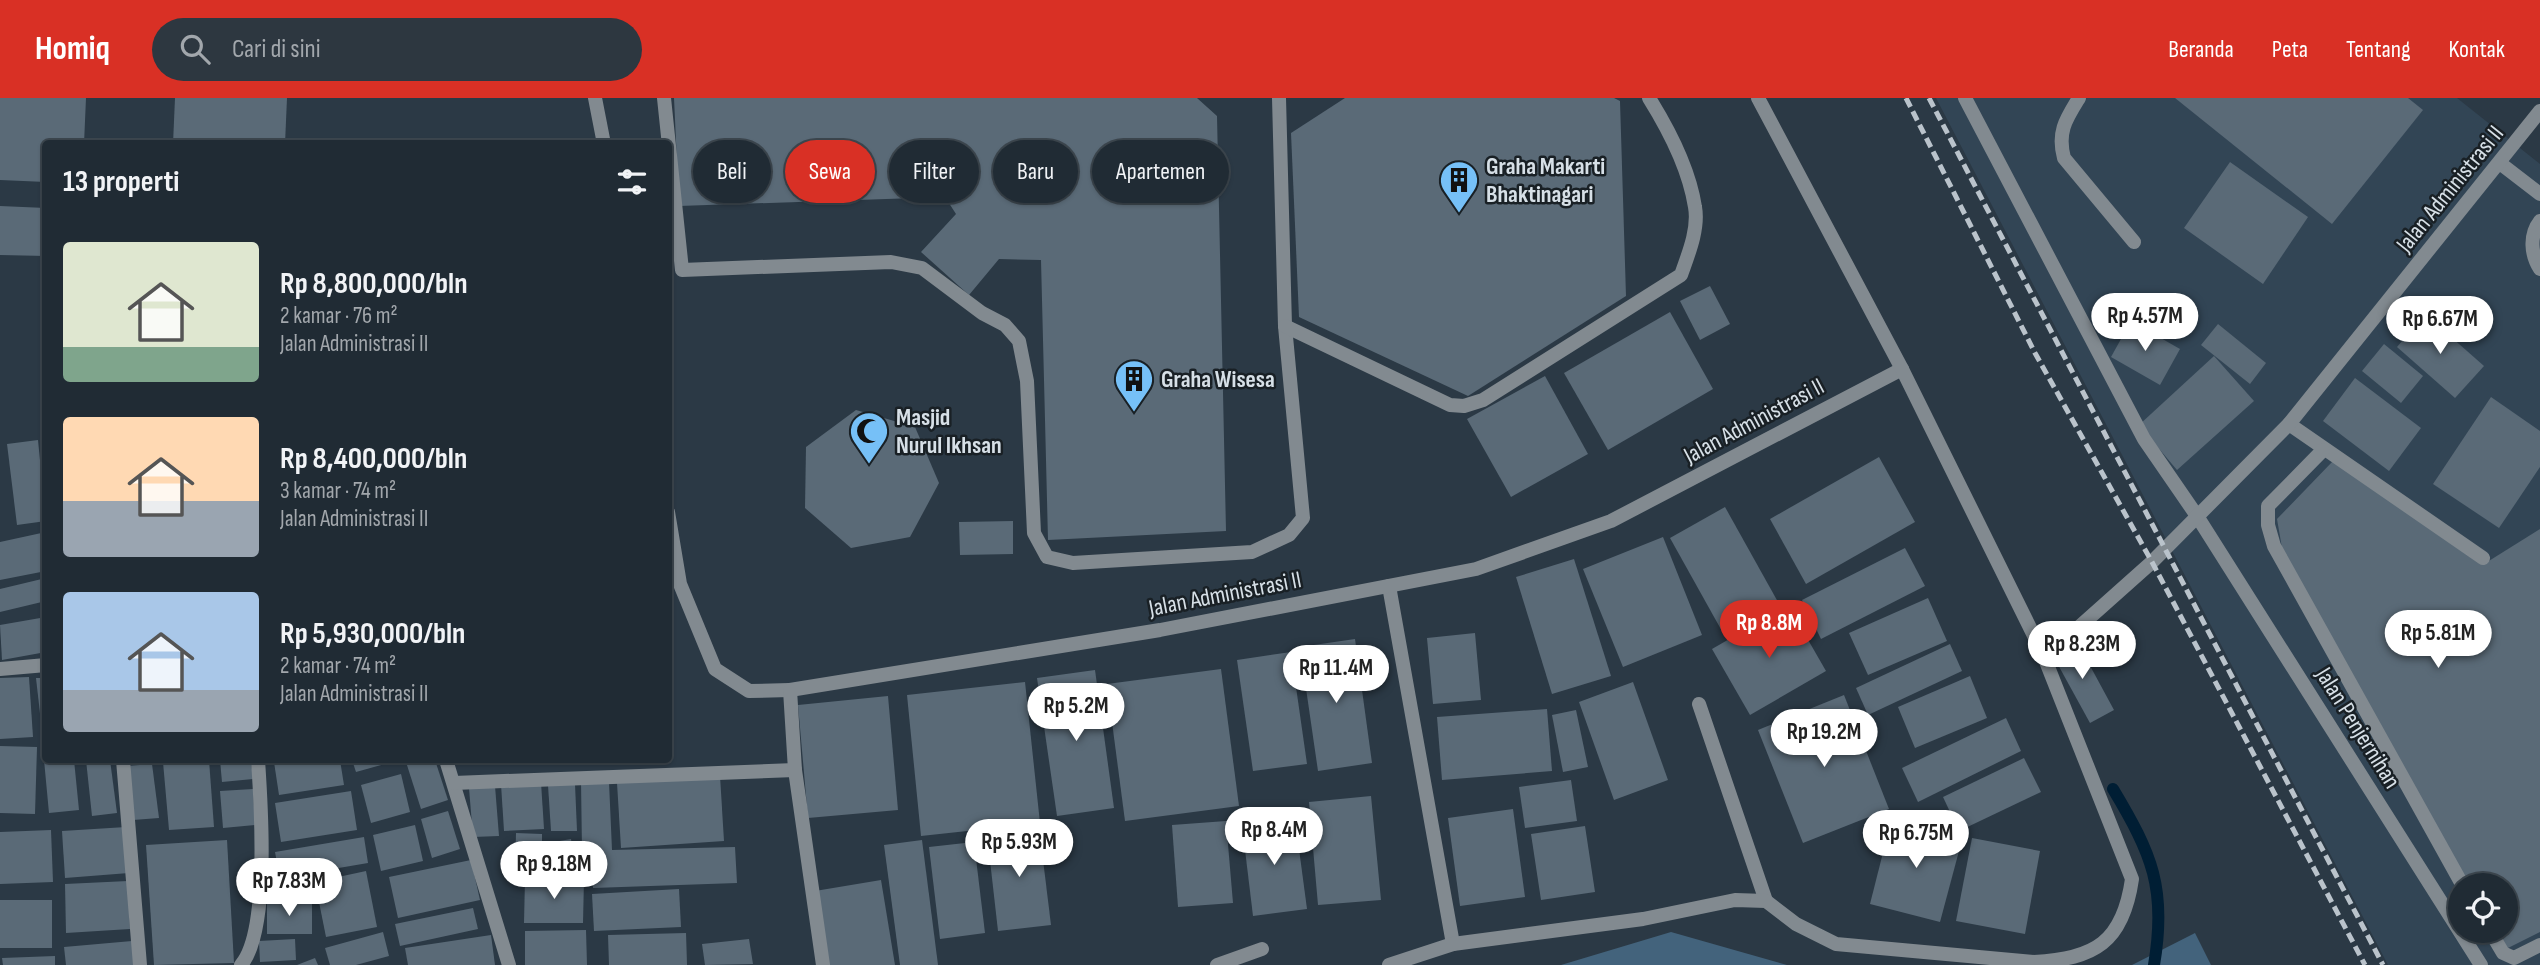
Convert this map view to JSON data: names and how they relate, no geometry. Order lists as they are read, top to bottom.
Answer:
{
  "streets": {
    "street": ["Jalan Administrasi II", "Jalan Penjernihan"]
  },
  "crossings": [
    ["Jalan Administrasi II", "Jalan Penjernihan"]
  ],
  "places": {
    "building": ["Graha Makarti Bhaktinagari", "Graha Wisesa"],
    "mosque": ["Masjid Nurul Ikhsan"]
  },
  "page": {
    "header": "Homiq",
    "search": "Cari di sini",
    "nav": [
      "Beranda",
      "Peta",
      "Tentang",
      "Kontak"
    ],
    "chip": [
      "Beli",
      "Sewa",
      "Filter",
      "Baru",
      "Apartemen"
    ],
    "heading": "13 properti",
    "list": [
      {
        "name": "Rp 8,800,000/bln",
        "note": "2 kamar · 76 m² · Jalan Administrasi II"
      },
      {
        "name": "Rp 8,400,000/bln",
        "note": "3 kamar · 74 m² · Jalan Administrasi II"
      },
      {
        "name": "Rp 5,930,000/bln",
        "note": "2 kamar · 74 m² · Jalan Administrasi II"
      }
    ],
    "price": [
      "Rp 4.57M",
      "Rp 6.67M",
      "Rp 8.8M",
      "Rp 5.81M",
      "Rp 8.23M",
      "Rp 11.4M",
      "Rp 5.2M",
      "Rp 19.2M",
      "Rp 8.4M",
      "Rp 6.75M",
      "Rp 5.93M",
      "Rp 9.18M",
      "Rp 7.83M"
    ]
  }
}
